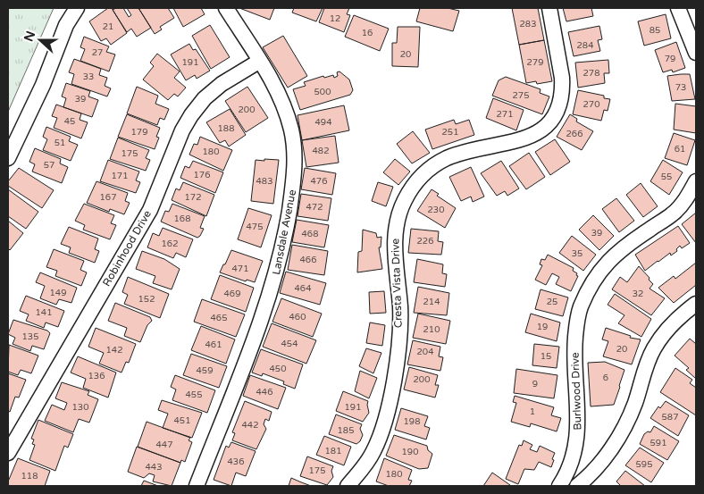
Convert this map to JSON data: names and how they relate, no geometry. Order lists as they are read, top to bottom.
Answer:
{
  "streets": {
    "street": [
      "Lansdale Avenue",
      "Robinhood Drive",
      "Cresta Vista Drive",
      "Burlwood Drive"
    ]
  },
  "crossings": [
    ["Lansdale Avenue", "Robinhood Drive"]
  ],
  "house_numbers": [
    "12",
    "283",
    "21",
    "85",
    "16",
    "284",
    "27",
    "20",
    "79",
    "191",
    "279",
    "278",
    "33",
    "73",
    "500",
    "275",
    "39",
    "270",
    "200",
    "271",
    "45",
    "494",
    "188",
    "179",
    "251",
    "266",
    "51",
    "61",
    "482",
    "180",
    "175",
    "57",
    "176",
    "171",
    "55",
    "483",
    "476",
    "167",
    "172",
    "472",
    "230",
    "168",
    "475",
    "39",
    "468",
    "226",
    "162",
    "35",
    "466",
    "471",
    "464",
    "149",
    "469",
    "32",
    "152",
    "214",
    "25",
    "141",
    "460",
    "465",
    "19",
    "210",
    "135",
    "454",
    "461",
    "20",
    "142",
    "204",
    "15",
    "450",
    "459",
    "136",
    "6",
    "200",
    "9",
    "446",
    "455",
    "130",
    "191",
    "1",
    "587",
    "451",
    "198",
    "442",
    "185",
    "591",
    "447",
    "181",
    "190",
    "436",
    "595",
    "443",
    "175",
    "180",
    "118"
  ],
  "north": "left"
}
